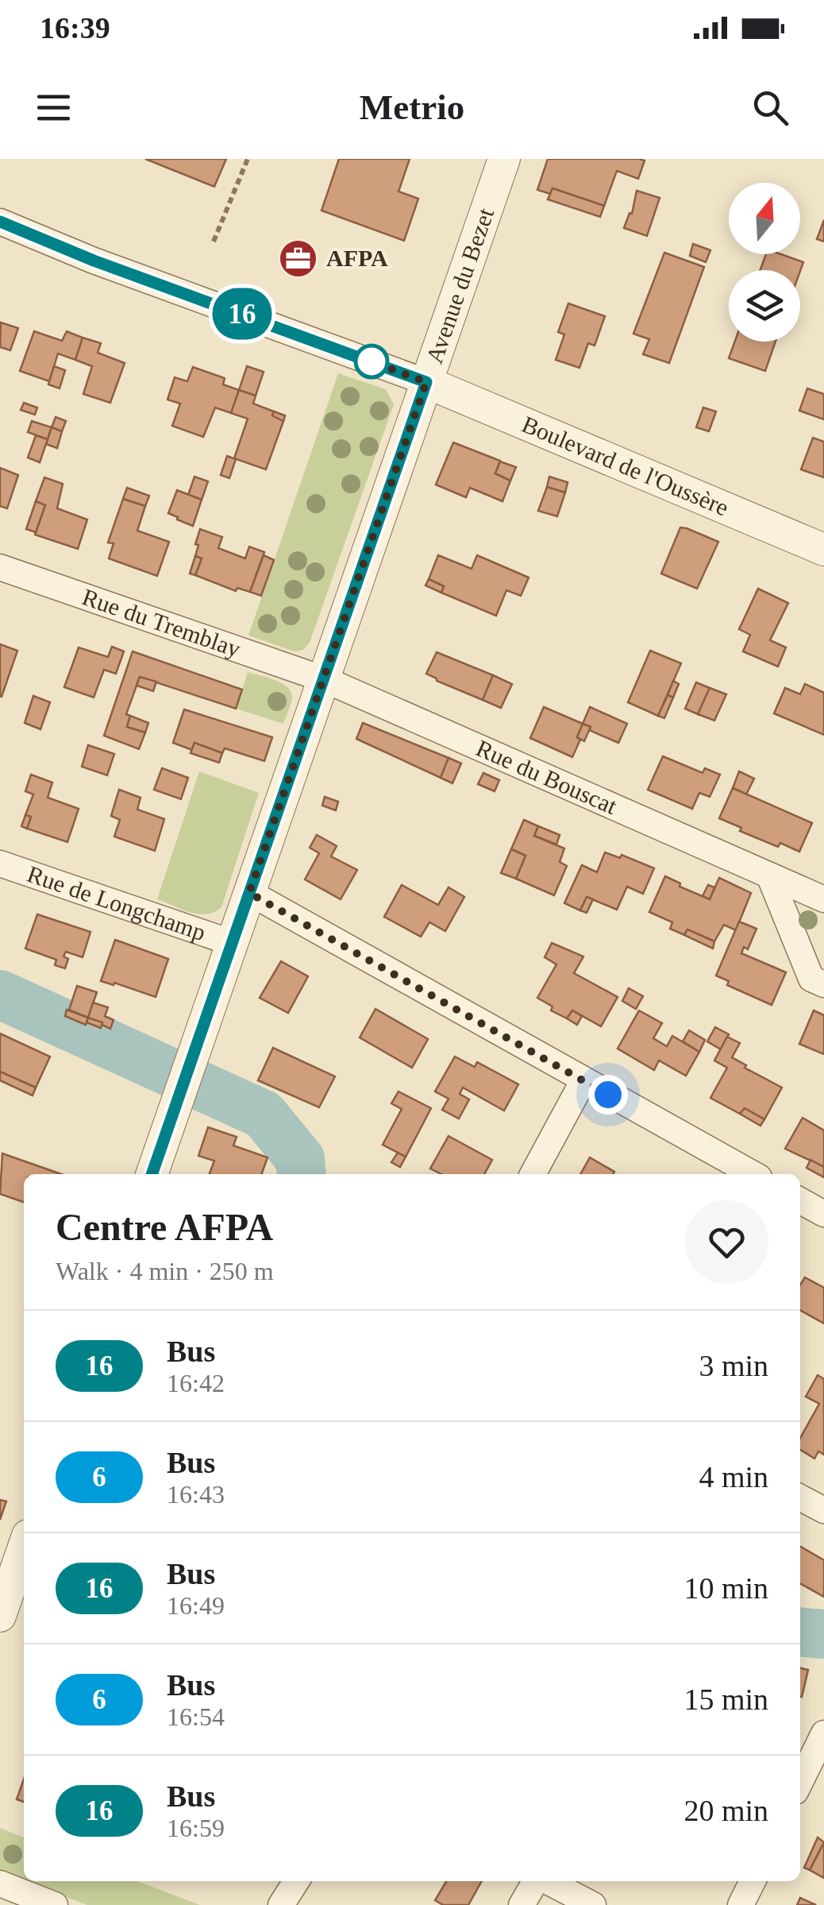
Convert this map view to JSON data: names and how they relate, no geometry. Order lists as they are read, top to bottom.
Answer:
{
  "streets": {
    "street": [
      "Avenue du Bezet",
      "Boulevard de l'Oussère",
      "Rue du Tremblay",
      "Rue du Bouscat",
      "Rue de Longchamp"
    ]
  },
  "crossings": [
    ["Avenue du Bezet", "Boulevard de l'Oussère"],
    ["Avenue du Bezet", "Rue du Tremblay"],
    ["Avenue du Bezet", "Rue du Bouscat"],
    ["Avenue du Bezet", "Rue de Longchamp"],
    ["Rue du Tremblay", "Rue du Bouscat"]
  ],
  "places": {
    "office": ["AFPA"]
  },
  "lines": ["bus line 16"],
  "north": "top",
  "page": {
    "status": "16:39",
    "header": "Metrio",
    "on_map": "16",
    "heading": ["Centre AFPA", "Walk · 4 min · 250 m"],
    "list": [
      {
        "mark": "16",
        "name": "Bus",
        "note": "16:42",
        "value": "3 min"
      },
      {
        "mark": "6",
        "name": "Bus",
        "note": "16:43",
        "value": "4 min"
      },
      {
        "mark": "16",
        "name": "Bus",
        "note": "16:49",
        "value": "10 min"
      },
      {
        "mark": "6",
        "name": "Bus",
        "note": "16:54",
        "value": "15 min"
      },
      {
        "mark": "16",
        "name": "Bus",
        "note": "16:59",
        "value": "20 min"
      }
    ]
  }
}
